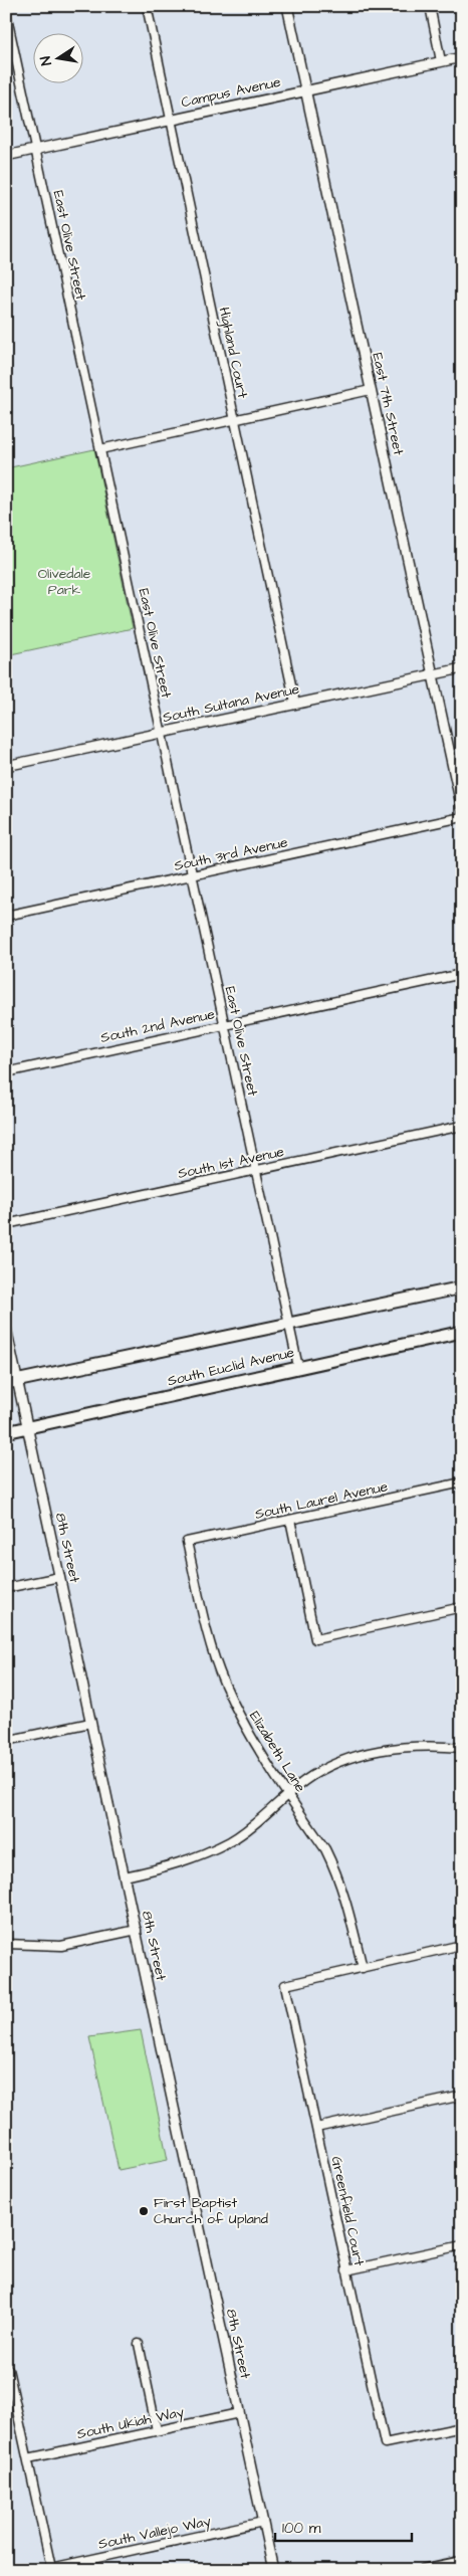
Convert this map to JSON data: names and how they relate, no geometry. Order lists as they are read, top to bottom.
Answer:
{
  "streets": {
    "main road": ["South Euclid Avenue"],
    "street": [
      "Campus Avenue",
      "East Olive Street",
      "Highland Court",
      "East 7th Street",
      "South Sultana Avenue",
      "South 3rd Avenue",
      "South 2nd Avenue",
      "South 1st Avenue",
      "South Laurel Avenue",
      "8th Street",
      "Elizabeth Lane",
      "Greenfield Court",
      "South Ukiah Way",
      "South Vallejo Way"
    ]
  },
  "crossings": [
    ["Campus Avenue", "East Olive Street"],
    ["Campus Avenue", "Highland Court"],
    ["Campus Avenue", "East 7th Street"],
    ["East Olive Street", "South Sultana Avenue"],
    ["East Olive Street", "South 3rd Avenue"],
    ["East Olive Street", "South 2nd Avenue"],
    ["East Olive Street", "South 1st Avenue"],
    ["East Olive Street", "South Euclid Avenue"],
    ["Highland Court", "South Sultana Avenue"],
    ["East 7th Street", "South Sultana Avenue"],
    ["South Euclid Avenue", "8th Street"],
    ["South Laurel Avenue", "Elizabeth Lane"],
    ["8th Street", "South Ukiah Way"],
    ["8th Street", "South Vallejo Way"],
    ["Elizabeth Lane", "Greenfield Court"],
    ["South Ukiah Way", "South Vallejo Way"]
  ],
  "parks": ["Olivedale Park"],
  "places": ["First Baptist Church of Upland"],
  "scale_bar": "100 m",
  "north": "left"
}
